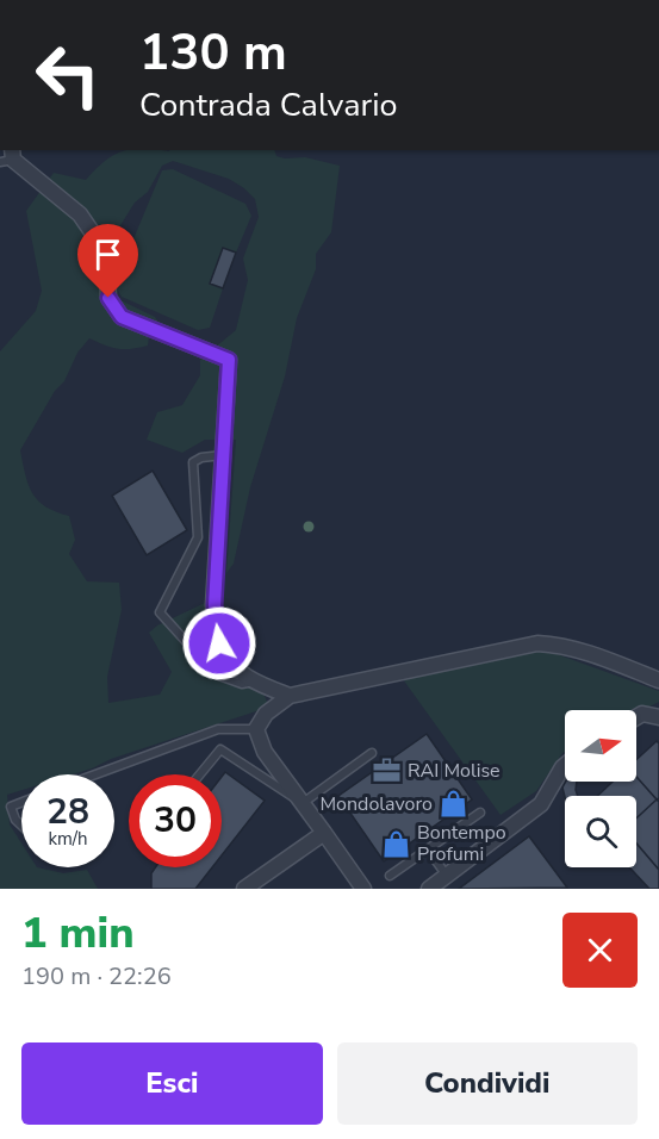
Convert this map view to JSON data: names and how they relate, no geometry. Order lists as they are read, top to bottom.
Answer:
{
  "places": {
    "office": ["RAI Molise"],
    "shop": ["Mondolavoro", "Bontempo Profumi"]
  },
  "north": "right",
  "page": {
    "turn": ["130 m", "Contrada Calvario"],
    "speed": "28 km/h",
    "limit": "30",
    "heading": ["1 min", "190 m · 22:26"],
    "buttons": ["Esci", "Condividi"]
  }
}
